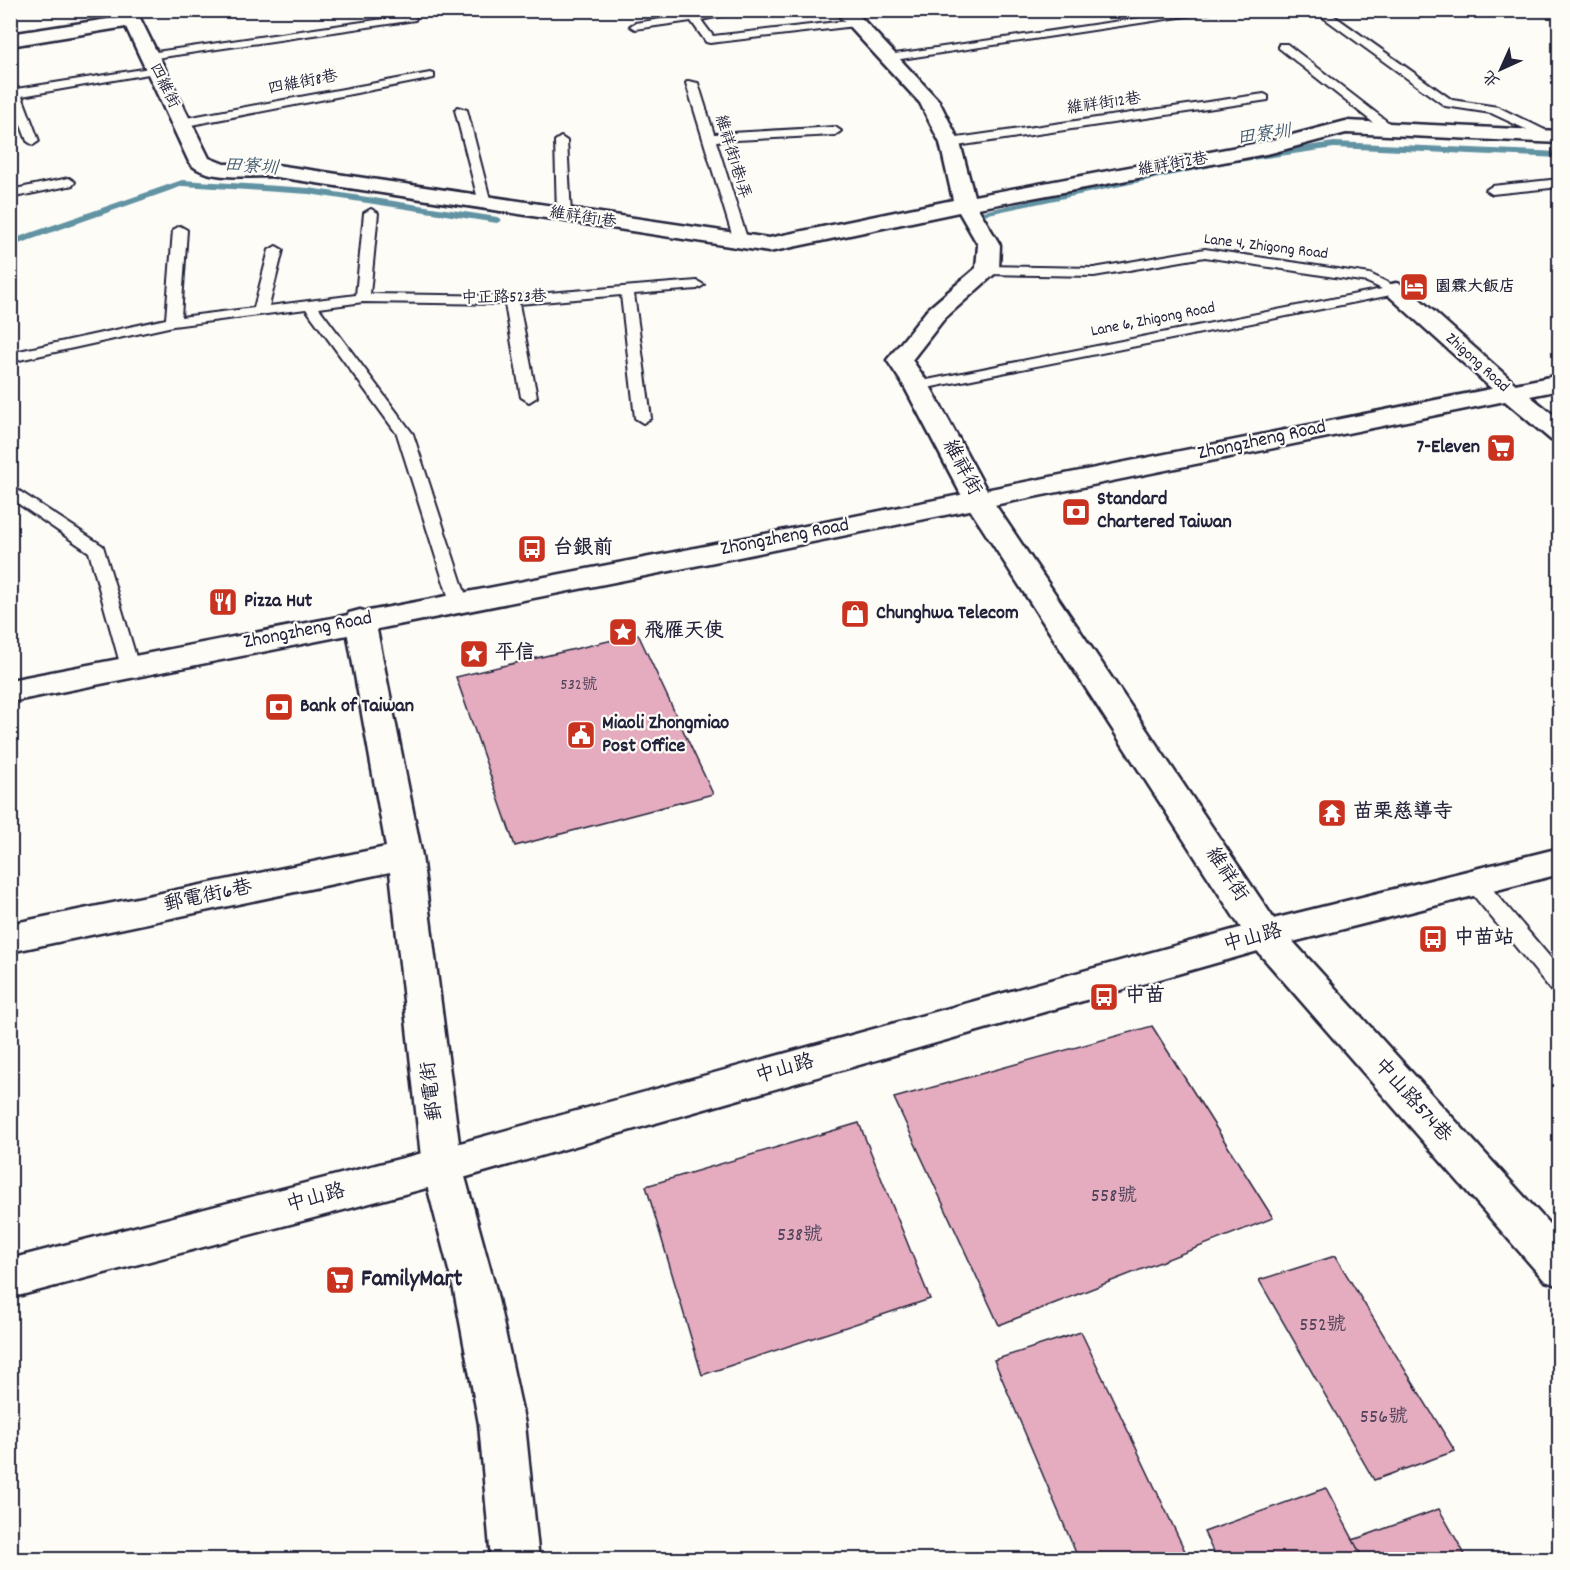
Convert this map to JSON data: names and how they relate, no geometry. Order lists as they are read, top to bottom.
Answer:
{
  "streets": {
    "street": [
      "四維街",
      "維祥街2巷",
      "維祥街1巷",
      "Zhigong Road",
      "Zhongzheng Road",
      "維祥街",
      "郵電街6巷",
      "中山路",
      "郵電街",
      "中山路574巷"
    ],
    "lane": [
      "四維街8巷",
      "維祥街12巷",
      "維祥街1巷1弄",
      "Lane 4, Zhigong Road",
      "中正路523巷",
      "Lane 6, Zhigong Road"
    ]
  },
  "crossings": [
    ["四維街8巷", "四維街"],
    ["四維街", "維祥街1巷"],
    ["維祥街1巷1弄", "維祥街1巷"],
    ["維祥街2巷", "維祥街1巷"],
    ["Lane 4, Zhigong Road", "Lane 6, Zhigong Road"],
    ["Lane 4, Zhigong Road", "Zhigong Road"],
    ["Lane 4, Zhigong Road", "維祥街"],
    ["Lane 6, Zhigong Road", "Zhigong Road"],
    ["Lane 6, Zhigong Road", "維祥街"],
    ["Zhigong Road", "Zhongzheng Road"],
    ["Zhongzheng Road", "維祥街"],
    ["Zhongzheng Road", "郵電街"],
    ["維祥街", "中山路"],
    ["維祥街", "中山路574巷"],
    ["郵電街6巷", "郵電街"],
    ["中山路", "郵電街"],
    ["中山路", "中山路574巷"]
  ],
  "water": ["田寮圳"],
  "places": {
    "hotel": ["園霖大飯店"],
    "supermarket": ["7-Eleven", "FamilyMart"],
    "bank": ["Standard Chartered Taiwan", "Bank of Taiwan"],
    "bus stop": ["台銀前", "中苗站", "中苗"],
    "restaurant": ["Pizza Hut"],
    "shop": ["Chunghwa Telecom"],
    "place": ["飛雁天使", "平信"],
    "public building": ["Miaoli Zhongmiao Post Office"],
    "temple": ["苗栗慈導寺"]
  },
  "house_numbers": [
    "532號",
    "558號",
    "538號",
    "552號",
    "556號"
  ],
  "north": "bottom left"
}
